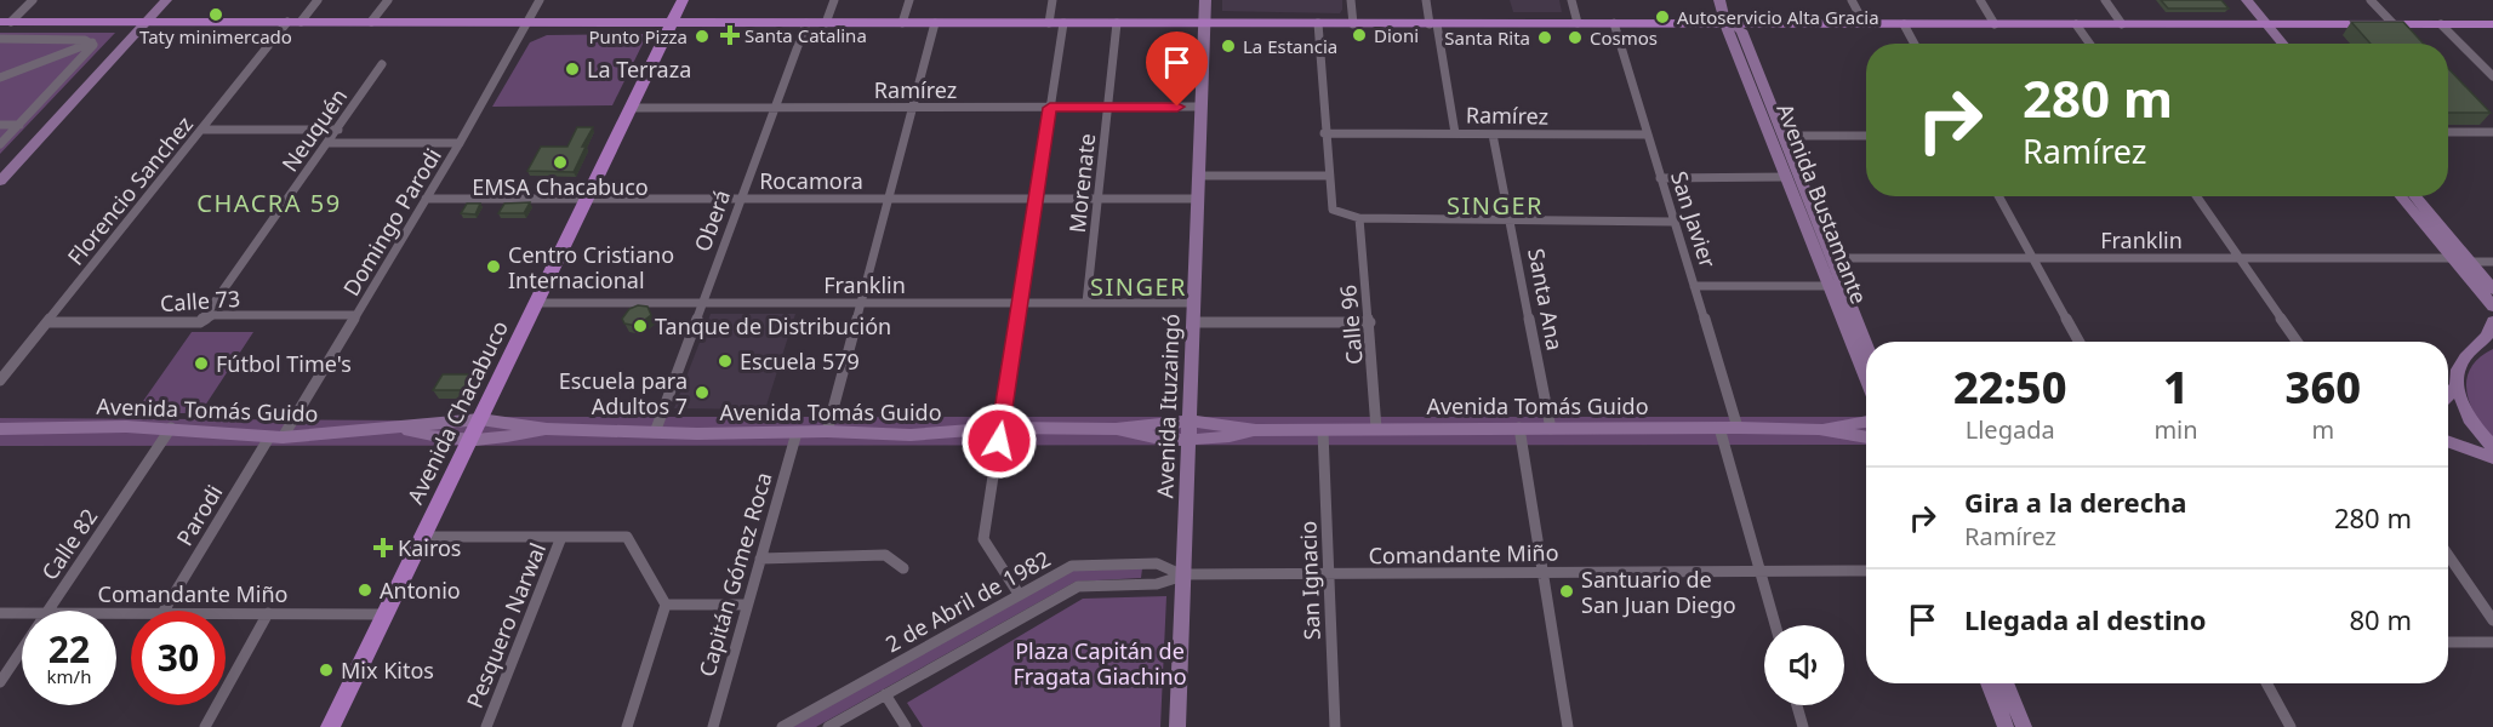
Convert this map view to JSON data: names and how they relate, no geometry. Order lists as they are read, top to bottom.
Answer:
{
  "streets": {
    "main road": [
      "Avenida Bustamante",
      "Avenida Ituzaingó",
      "Avenida Tomás Guido",
      "Avenida Chacabuco"
    ],
    "street": [
      "Ramírez",
      "Neuquén",
      "Rocamora",
      "Morenate",
      "Florencio Sanchez",
      "San Javier",
      "Oberá",
      "Domingo Parodi",
      "Franklin",
      "Santa Ana",
      "Calle 73",
      "Calle 96",
      "Parodi",
      "Calle 82",
      "Comandante Miño",
      "Capitán Gómez Roca",
      "San Ignacio",
      "2 de Abril de 1982",
      "Pesquero Narwal"
    ]
  },
  "crossings": [
    ["Ramírez", "Morenate"],
    ["Ramírez", "San Javier"],
    ["Ramírez", "Oberá"],
    ["Ramírez", "Santa Ana"],
    ["Ramírez", "Avenida Ituzaingó"],
    ["Ramírez", "Avenida Chacabuco"],
    ["Neuquén", "Calle 73"],
    ["Rocamora", "Morenate"],
    ["Rocamora", "Oberá"],
    ["Rocamora", "Domingo Parodi"],
    ["Rocamora", "Avenida Ituzaingó"],
    ["Rocamora", "Avenida Chacabuco"],
    ["Morenate", "Franklin"],
    ["Florencio Sanchez", "Calle 73"],
    ["Avenida Bustamante", "Franklin"],
    ["San Javier", "Avenida Tomás Guido"],
    ["Oberá", "Franklin"],
    ["Oberá", "Avenida Tomás Guido"],
    ["Domingo Parodi", "Calle 73"],
    ["Domingo Parodi", "Avenida Tomás Guido"],
    ["Domingo Parodi", "Parodi"],
    ["Franklin", "Avenida Ituzaingó"],
    ["Franklin", "Avenida Chacabuco"],
    ["Santa Ana", "Avenida Tomás Guido"],
    ["Calle 96", "Avenida Tomás Guido"],
    ["Avenida Ituzaingó", "Avenida Tomás Guido"],
    ["Avenida Ituzaingó", "Comandante Miño"],
    ["Avenida Ituzaingó", "2 de Abril de 1982"],
    ["Avenida Tomás Guido", "Avenida Chacabuco"],
    ["Avenida Tomás Guido", "Parodi"],
    ["Avenida Tomás Guido", "Calle 82"],
    ["Avenida Tomás Guido", "Capitán Gómez Roca"],
    ["Avenida Tomás Guido", "San Ignacio"],
    ["Avenida Chacabuco", "Comandante Miño"],
    ["Comandante Miño", "San Ignacio"],
    ["Comandante Miño", "2 de Abril de 1982"]
  ],
  "districts": ["CHACRA 59", "SINGER", "SINGER"],
  "parks": ["Plaza Capitán de Fragata Giachino"],
  "places": {
    "other": [
      "Taty minimercado",
      "Autoservicio Alta Gracia",
      "Dioni",
      "Punto Pizza",
      "Santa Rita",
      "Cosmos",
      "La Estancia",
      "La Terraza",
      "EMSA Chacabuco",
      "Centro Cristiano Internacional",
      "Tanque de Distribución",
      "Escuela 579",
      "Fútbol Time's",
      "Escuela para Adultos 7",
      "Antonio",
      "Santuario de San Juan Diego",
      "Mix Kitos"
    ],
    "health": ["Santa Catalina", "Kairos"]
  },
  "page": {
    "turn": ["280 m", "Ramírez"],
    "eta": [
      "22:50",
      "Llegada",
      "1",
      "min",
      "360",
      "m"
    ],
    "list": [
      {
        "name": "Gira a la derecha",
        "note": "Ramírez",
        "value": "280 m"
      },
      {
        "name": "Llegada al destino",
        "value": "80 m"
      }
    ],
    "speed": "22 km/h",
    "limit": "30"
  }
}
